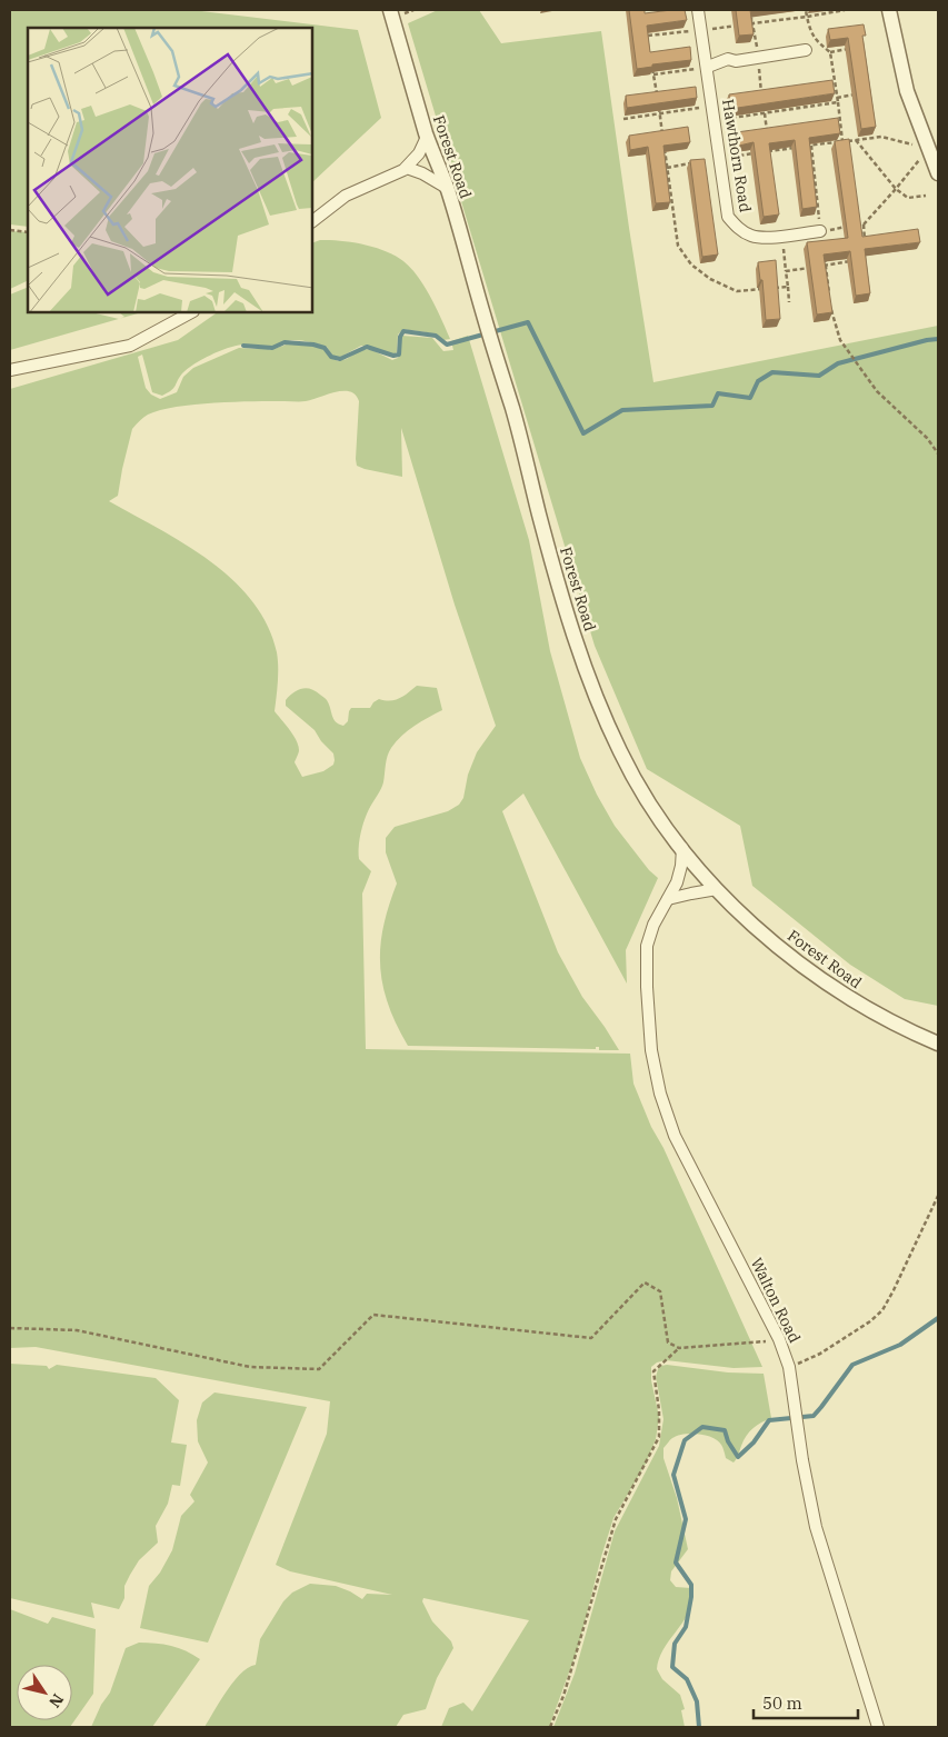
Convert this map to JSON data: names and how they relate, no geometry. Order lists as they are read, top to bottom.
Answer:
{
  "streets": {
    "street": ["Hawthorn Road", "Forest Road", "Walton Road"]
  },
  "crossings": [
    ["Forest Road", "Walton Road"]
  ],
  "scale_bar": "50 m",
  "north": "bottom right"
}
